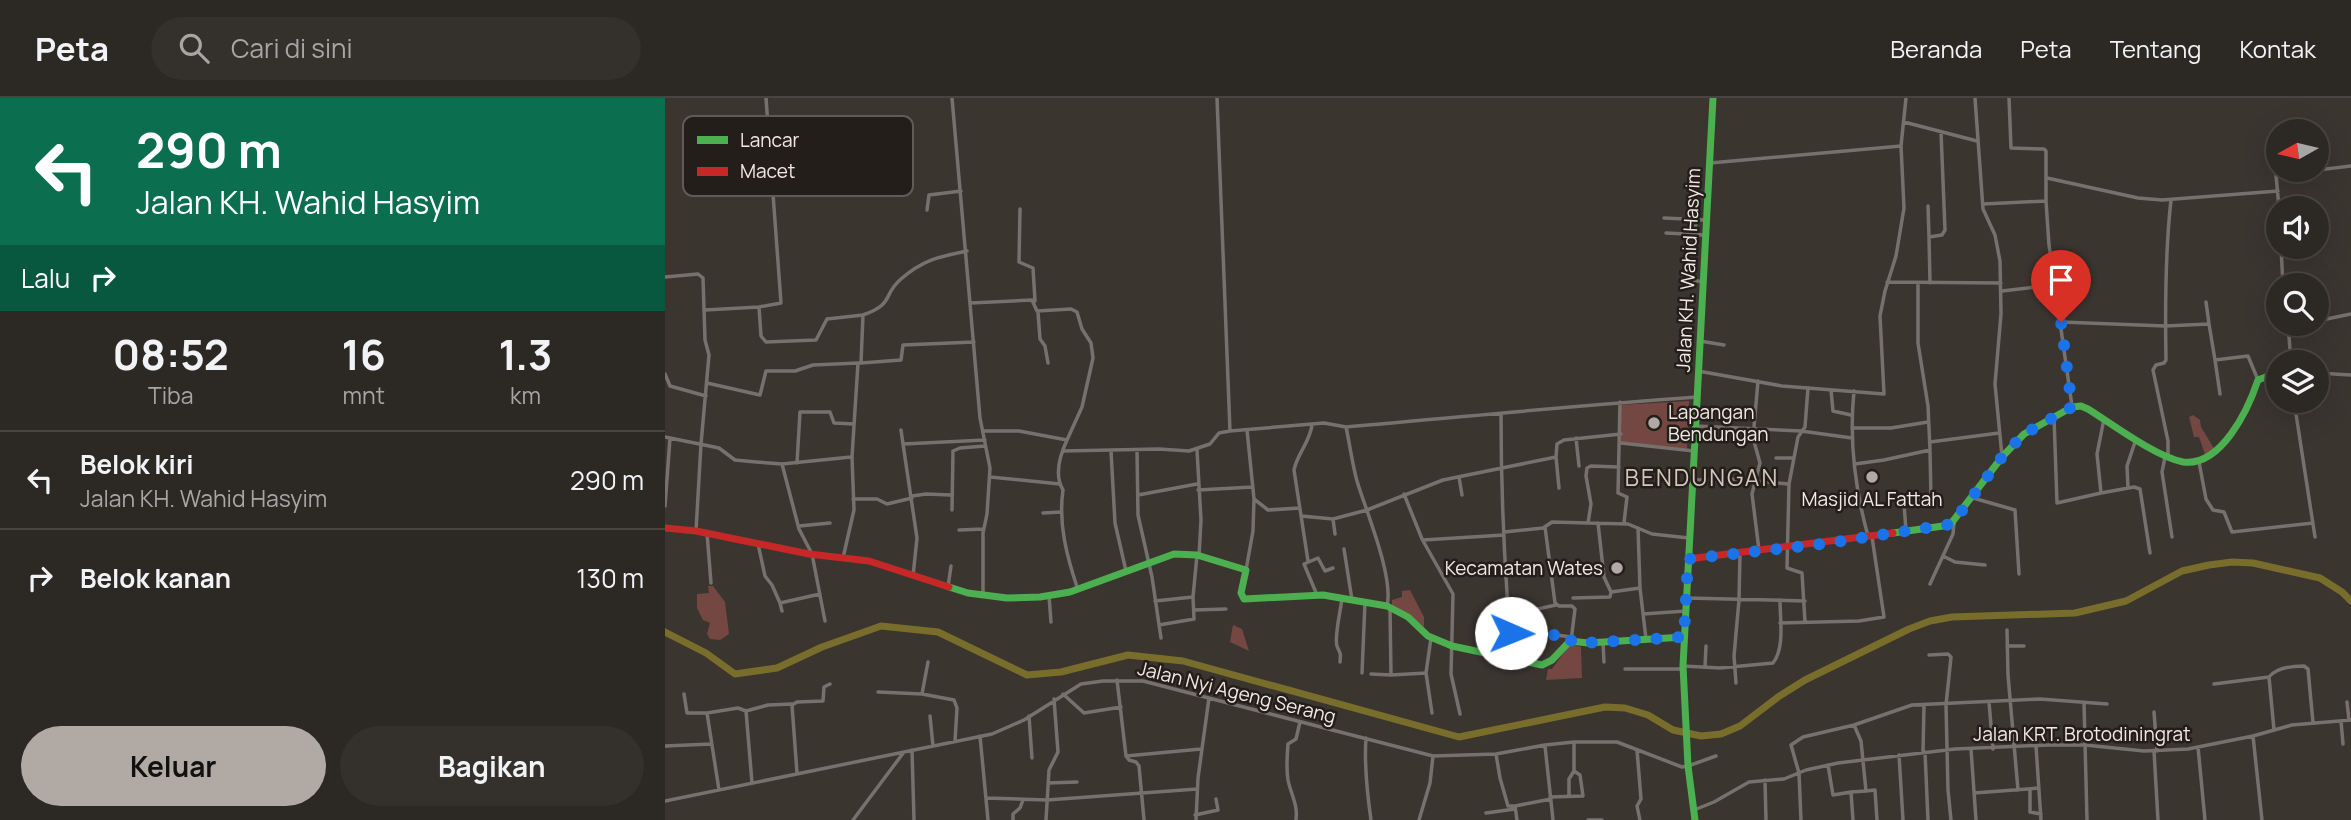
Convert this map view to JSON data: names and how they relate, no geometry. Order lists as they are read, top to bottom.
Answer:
{
  "streets": {
    "street": ["Jalan KH. Wahid Hasyim", "Jalan Nyi Ageng Serang", "Jalan KRT. Brotodiningrat"]
  },
  "crossings": [
    ["Jalan KH. Wahid Hasyim", "Jalan Nyi Ageng Serang"],
    ["Jalan KH. Wahid Hasyim", "Jalan KRT. Brotodiningrat"]
  ],
  "districts": ["BENDUNGAN"],
  "places": ["Lapangan Bendungan", "Masjid AL Fattah", "Kecamatan Wates"],
  "legend": ["Lancar", "Macet"],
  "north": "left",
  "page": {
    "header": "Peta",
    "search": "Cari di sini",
    "nav": [
      "Beranda",
      "Peta",
      "Tentang",
      "Kontak"
    ],
    "turn": ["290 m", "Jalan KH. Wahid Hasyim"],
    "then": "Lalu",
    "eta": [
      "08:52",
      "Tiba",
      "16",
      "mnt",
      "1.3",
      "km"
    ],
    "list": [
      {
        "name": "Belok kiri",
        "note": "Jalan KH. Wahid Hasyim",
        "value": "290 m"
      },
      {
        "name": "Belok kanan",
        "value": "130 m"
      }
    ],
    "buttons": ["Keluar", "Bagikan"]
  }
}
